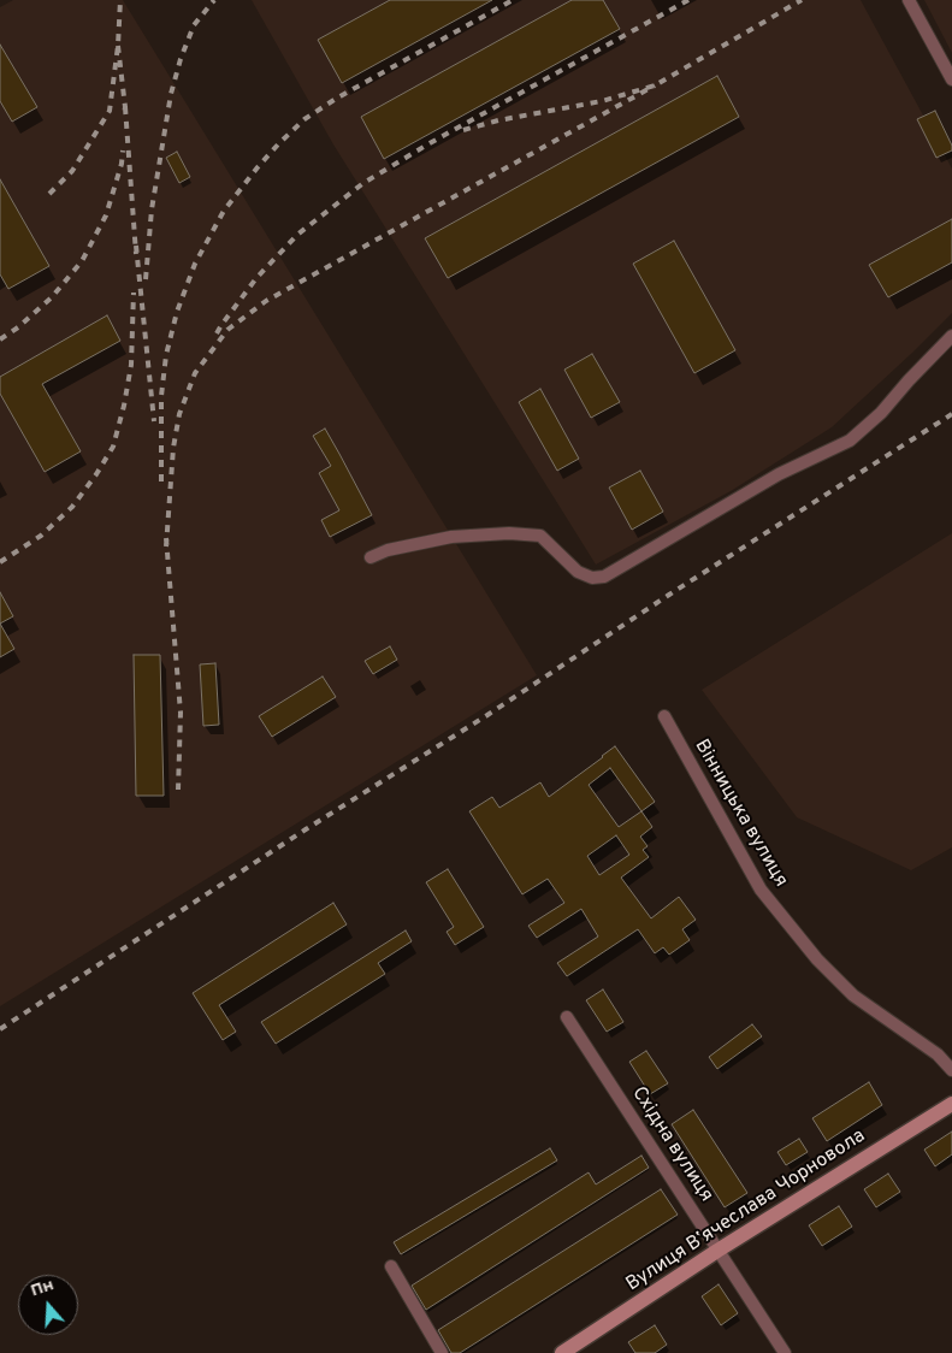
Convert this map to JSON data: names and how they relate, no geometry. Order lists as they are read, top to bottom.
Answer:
{
  "streets": {
    "street": ["Вінницька вулиця", "Східна вулиця", "Вулиця Вʼячеслава Чорновола"]
  },
  "crossings": [
    ["Східна вулиця", "Вулиця Вʼячеслава Чорновола"]
  ],
  "north": "top"
}
